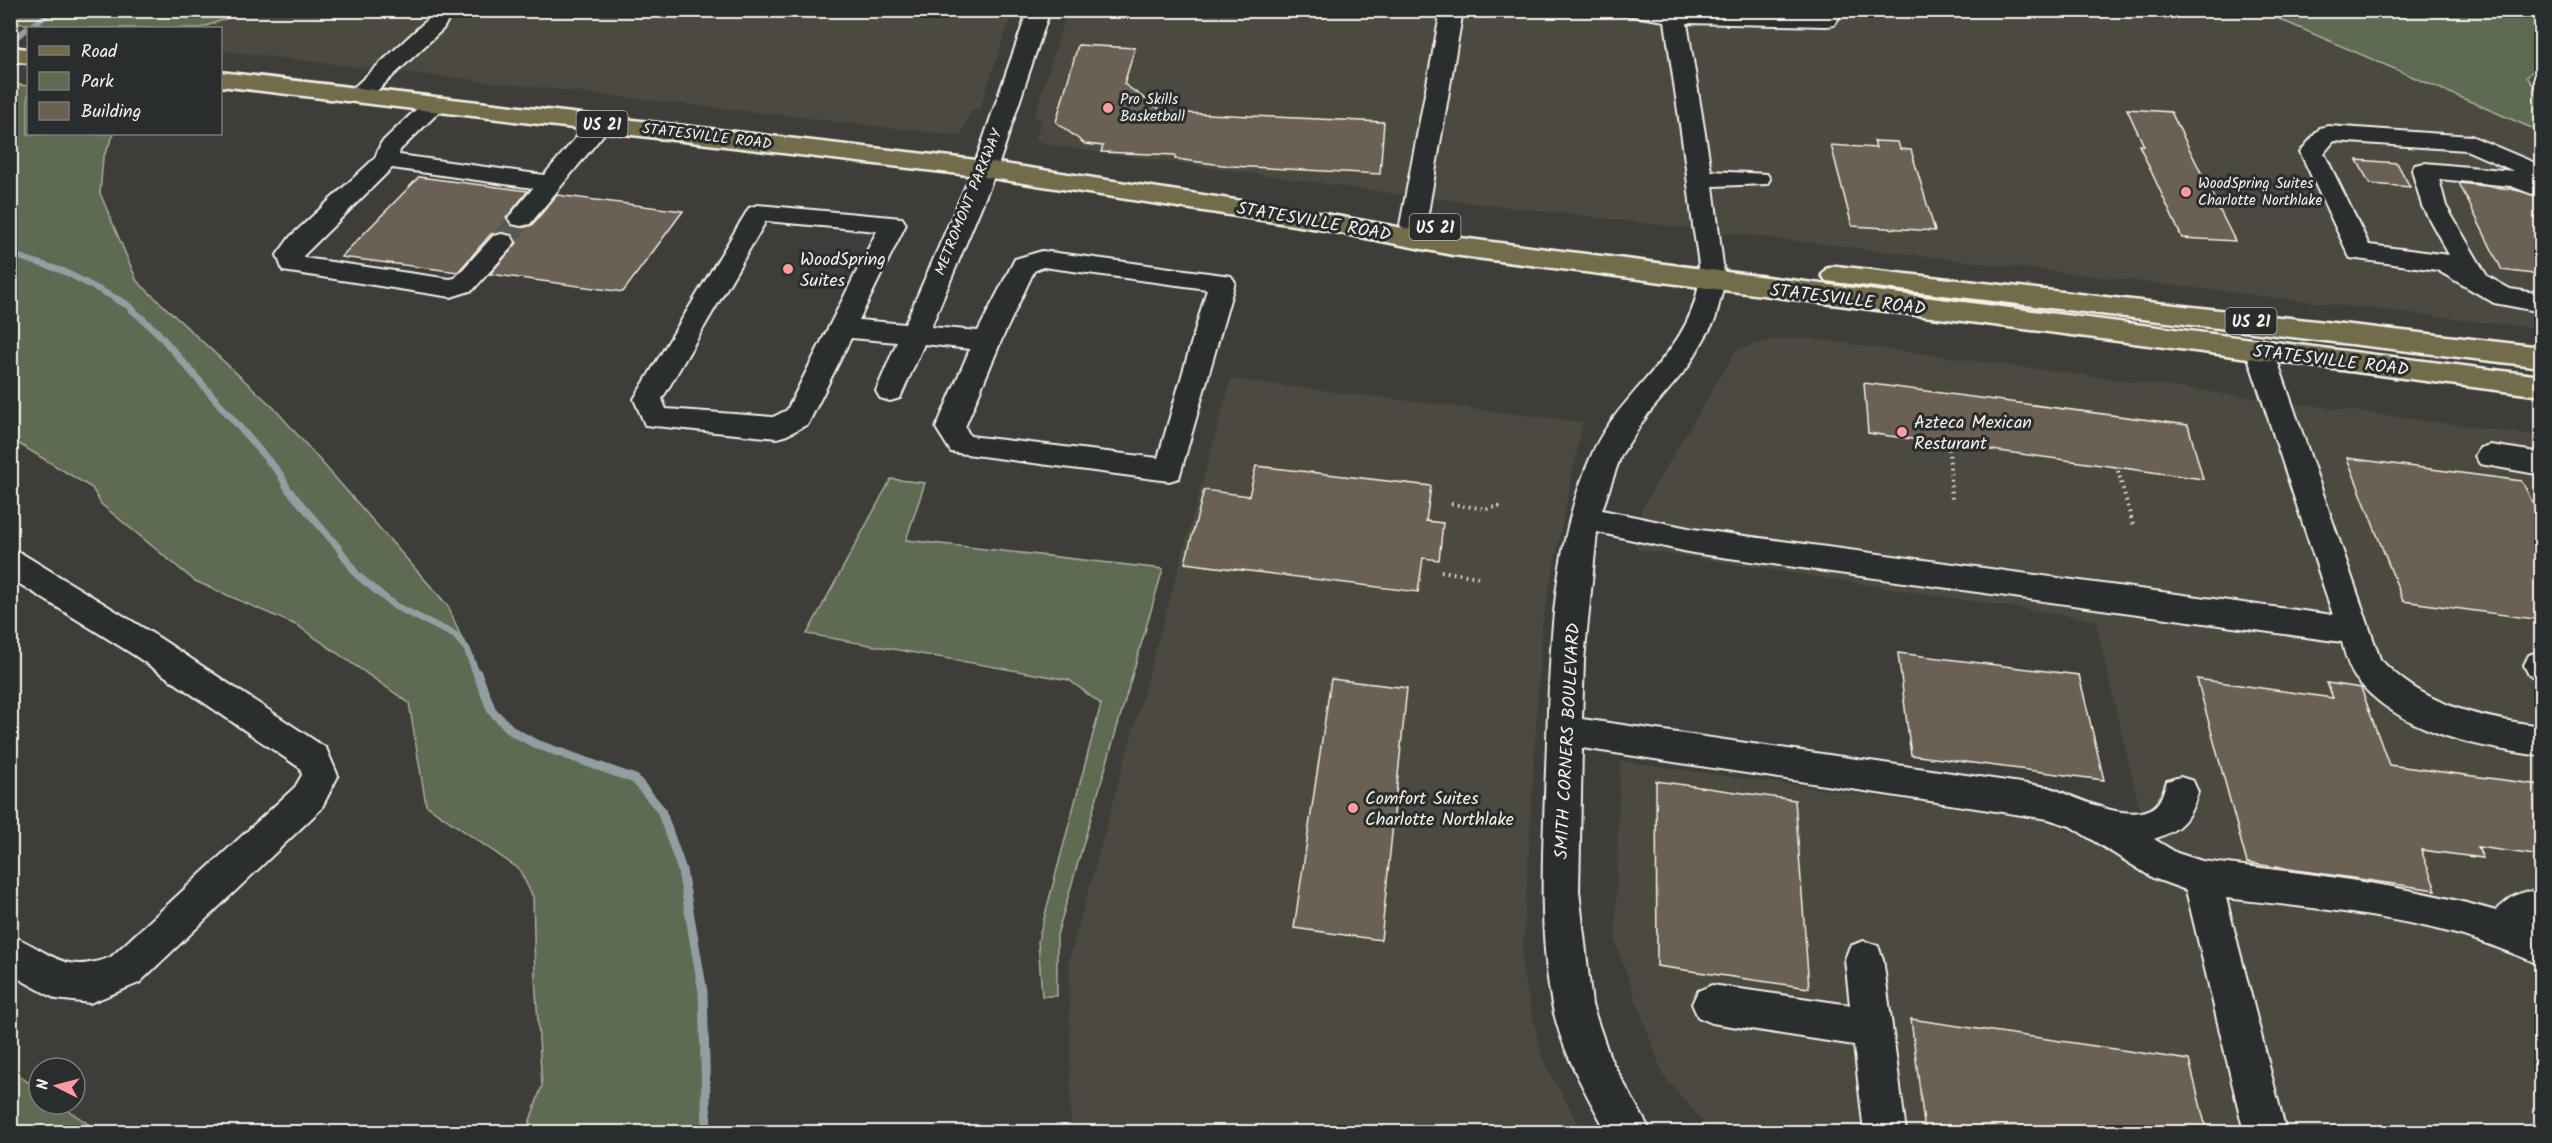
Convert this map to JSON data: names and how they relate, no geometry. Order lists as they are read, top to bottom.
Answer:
{
  "streets": {
    "main road": ["US 21", "STATESVILLE ROAD"],
    "street": ["METROMONT PARKWAY", "SMITH CORNERS BOULEVARD"]
  },
  "crossings": [
    ["STATESVILLE ROAD", "METROMONT PARKWAY"],
    ["STATESVILLE ROAD", "SMITH CORNERS BOULEVARD"]
  ],
  "places": [
    "Pro Skills Basketball",
    "WoodSpring Suites Charlotte Northlake",
    "WoodSpring Suites",
    "Azteca Mexican Resturant",
    "Comfort Suites Charlotte Northlake"
  ],
  "legend": ["Road", "Park", "Building"],
  "north": "left"
}
